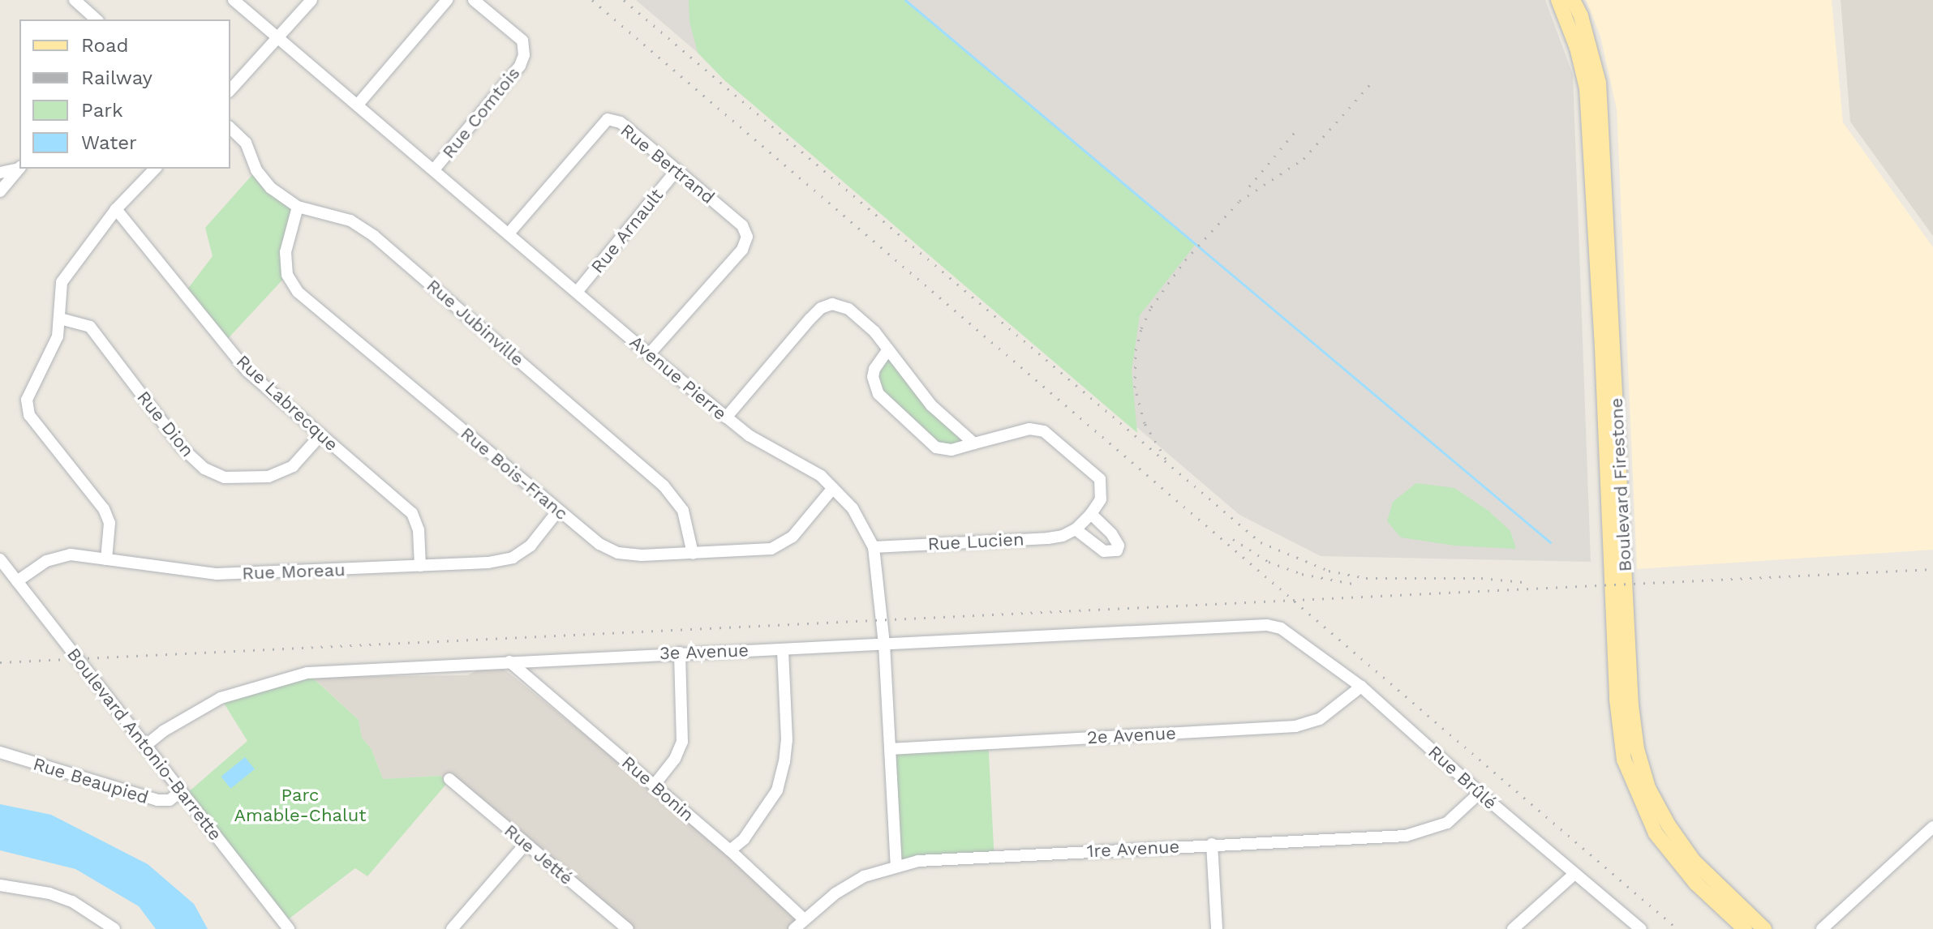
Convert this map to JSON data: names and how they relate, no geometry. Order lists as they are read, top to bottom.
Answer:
{
  "streets": {
    "main road": ["Boulevard Firestone"],
    "street": [
      "Rue Comtois",
      "Rue Bertrand",
      "Rue Arnault",
      "Rue Jubinville",
      "Avenue Pierre",
      "Rue Labrecque",
      "Rue Dion",
      "Rue Bois-Franc",
      "Rue Lucien",
      "Rue Moreau",
      "3e Avenue",
      "2e Avenue",
      "Boulevard Antonio-Barrette",
      "Rue Brûlé",
      "Rue Beaupied",
      "Rue Bonin",
      "1re Avenue",
      "Rue Jetté"
    ]
  },
  "crossings": [
    ["Rue Comtois", "Avenue Pierre"],
    ["Rue Bertrand", "Rue Arnault"],
    ["Rue Bertrand", "Avenue Pierre"],
    ["Rue Arnault", "Avenue Pierre"],
    ["Rue Jubinville", "Rue Bois-Franc"],
    ["Avenue Pierre", "Rue Bois-Franc"],
    ["Avenue Pierre", "Rue Lucien"],
    ["Avenue Pierre", "3e Avenue"],
    ["Avenue Pierre", "2e Avenue"],
    ["Avenue Pierre", "1re Avenue"],
    ["Rue Labrecque", "Rue Dion"],
    ["Rue Labrecque", "Rue Moreau"],
    ["Rue Bois-Franc", "Rue Moreau"],
    ["Rue Moreau", "Boulevard Antonio-Barrette"],
    ["3e Avenue", "Boulevard Antonio-Barrette"],
    ["3e Avenue", "Rue Brûlé"],
    ["3e Avenue", "Rue Bonin"],
    ["2e Avenue", "Rue Brûlé"],
    ["Boulevard Antonio-Barrette", "Rue Beaupied"],
    ["Rue Brûlé", "1re Avenue"],
    ["Rue Bonin", "1re Avenue"]
  ],
  "parks": ["Parc Amable-Chalut"],
  "legend": [
    "Road",
    "Railway",
    "Park",
    "Water"
  ]
}
